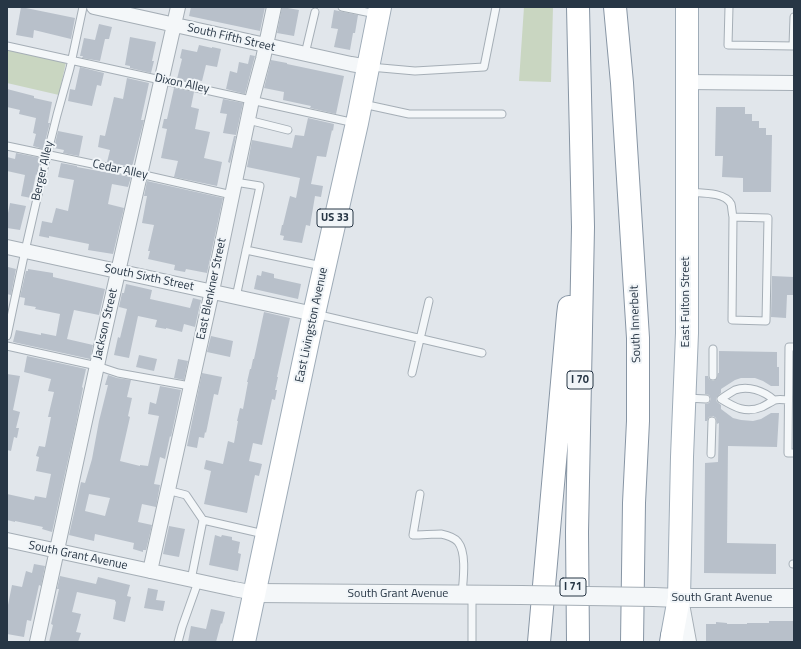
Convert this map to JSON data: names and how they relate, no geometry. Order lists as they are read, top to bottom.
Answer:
{
  "streets": {
    "main road": [
      "US 33",
      "East Fulton Street",
      "South Innerbelt",
      "East Livingston Avenue",
      "I 70",
      "I 71"
    ],
    "street": [
      "South Fifth Street",
      "South Sixth Street",
      "East Blenkner Street",
      "Jackson Street",
      "South Grant Avenue"
    ],
    "lane": ["Dixon Alley", "Cedar Alley", "Berger Alley"]
  },
  "crossings": [
    ["South Fifth Street", "East Blenkner Street"],
    ["South Fifth Street", "Jackson Street"],
    ["South Fifth Street", "East Livingston Avenue"],
    ["Dixon Alley", "Berger Alley"],
    ["Dixon Alley", "East Blenkner Street"],
    ["Dixon Alley", "Jackson Street"],
    ["Dixon Alley", "East Livingston Avenue"],
    ["Cedar Alley", "Berger Alley"],
    ["Cedar Alley", "East Blenkner Street"],
    ["Cedar Alley", "Jackson Street"],
    ["Berger Alley", "South Sixth Street"],
    ["South Sixth Street", "East Blenkner Street"],
    ["South Sixth Street", "Jackson Street"],
    ["South Sixth Street", "East Livingston Avenue"],
    ["East Blenkner Street", "South Grant Avenue"],
    ["East Fulton Street", "South Grant Avenue"],
    ["Jackson Street", "South Grant Avenue"],
    ["East Livingston Avenue", "South Grant Avenue"],
    ["I 70", "I 71"]
  ]
}
